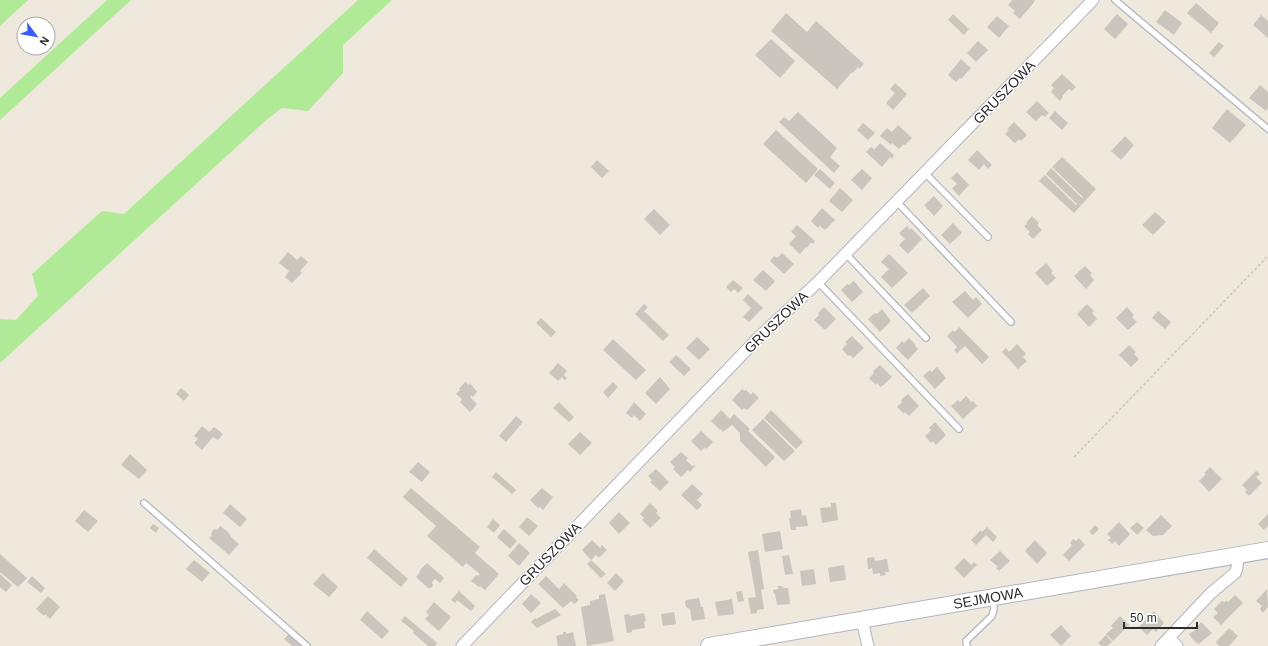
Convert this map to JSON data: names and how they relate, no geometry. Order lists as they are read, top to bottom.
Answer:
{
  "streets": {
    "main road": ["SEJMOWA"],
    "street": ["GRUSZOWA"]
  },
  "scale_bar": "50 m",
  "north": "bottom right"
}
